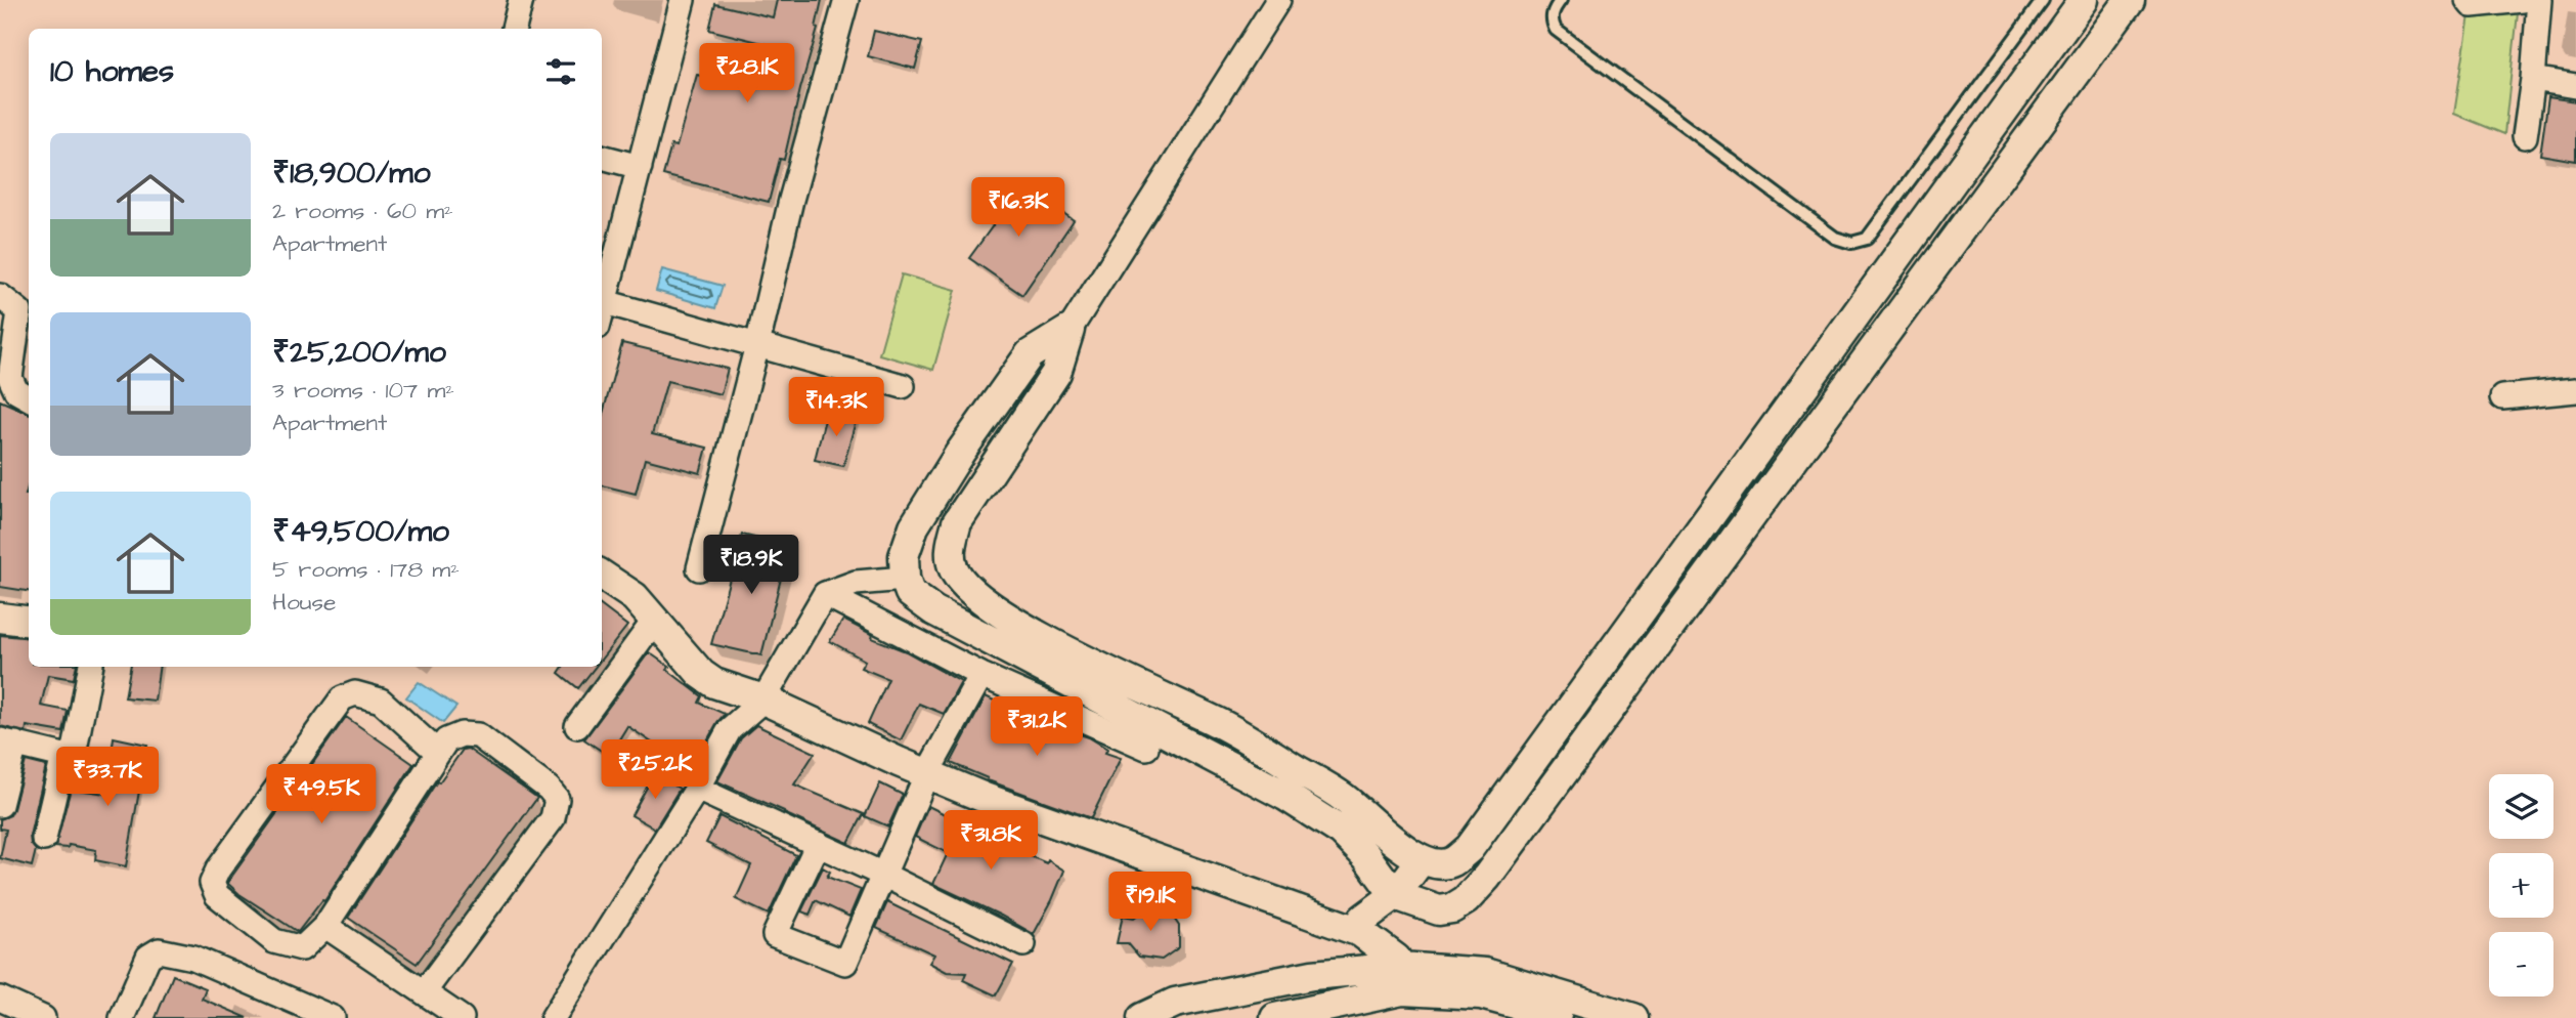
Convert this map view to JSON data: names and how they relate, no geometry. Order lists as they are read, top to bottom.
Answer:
{
  "page": {
    "heading": "10 homes",
    "price": [
      "₹28.1K",
      "₹16.3K",
      "₹14.3K",
      "₹18.9K",
      "₹31.2K",
      "₹25.2K",
      "₹33.7K",
      "₹49.5K",
      "₹31.8K",
      "₹19.1K"
    ],
    "list": [
      {
        "name": "₹18,900/mo",
        "note": "2 rooms · 60 m² · Apartment"
      },
      {
        "name": "₹25,200/mo",
        "note": "3 rooms · 107 m² · Apartment"
      },
      {
        "name": "₹49,500/mo",
        "note": "5 rooms · 178 m² · House"
      }
    ],
    "map_buttons": ["+", "−"]
  }
}
